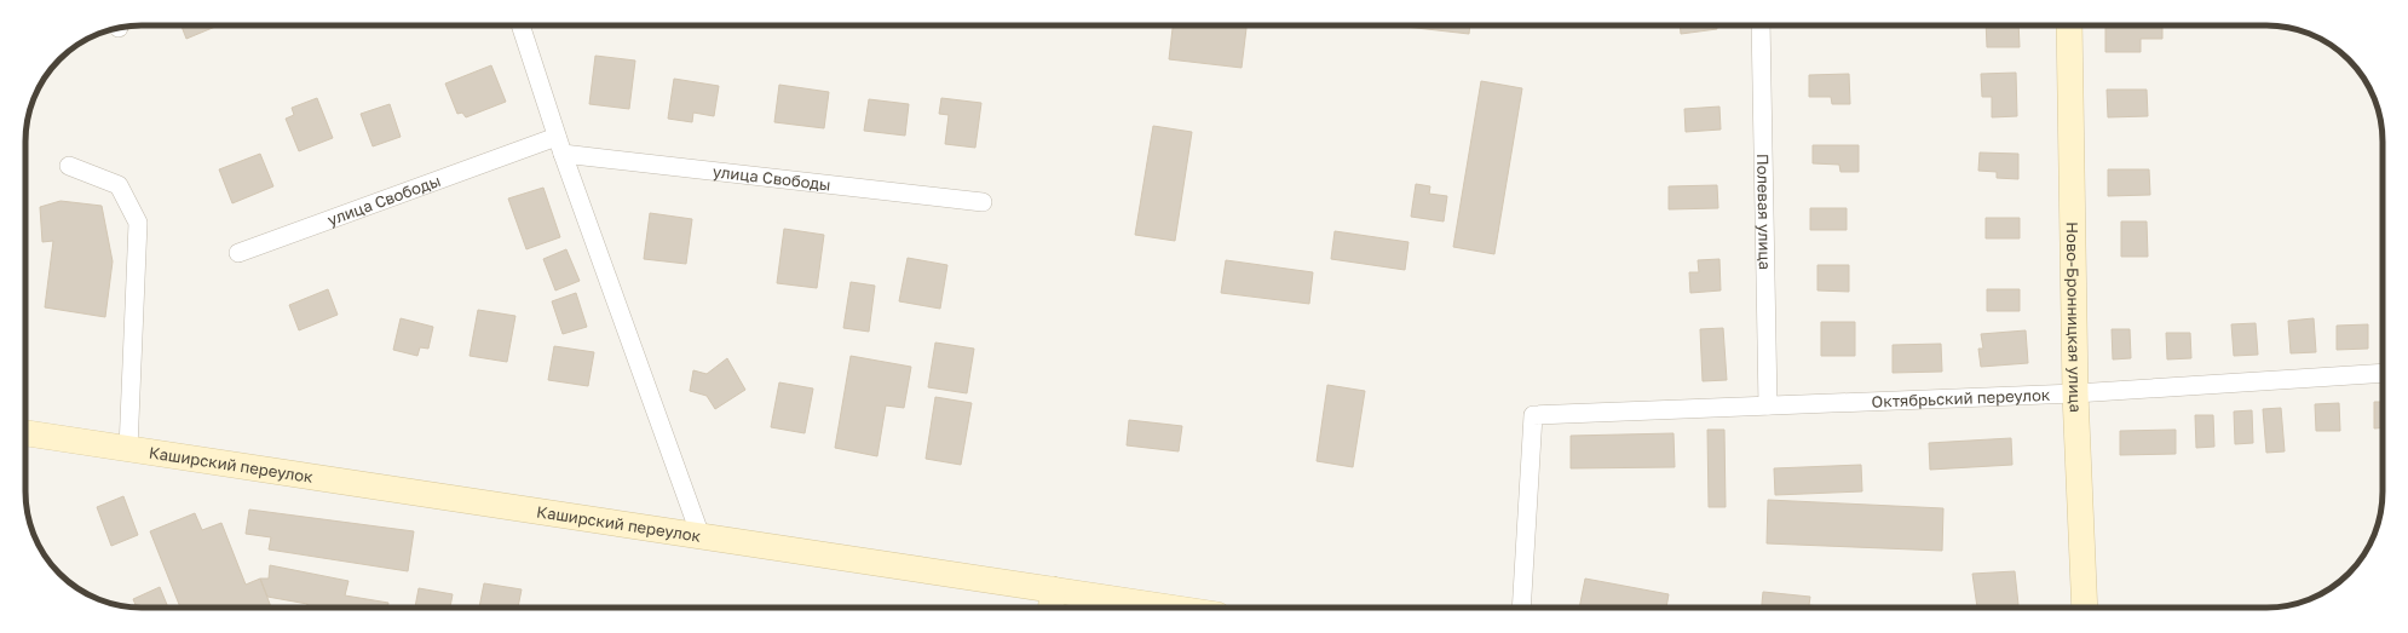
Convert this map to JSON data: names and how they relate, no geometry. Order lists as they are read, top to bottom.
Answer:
{
  "streets": {
    "main road": ["Ново-Бронницкая улица", "Каширский переулок"],
    "street": ["улица Свободы", "Полевая улица", "Октябрьский переулок"]
  },
  "crossings": [
    ["Полевая улица", "Октябрьский переулок"],
    ["Ново-Бронницкая улица", "Октябрьский переулок"]
  ]
}
